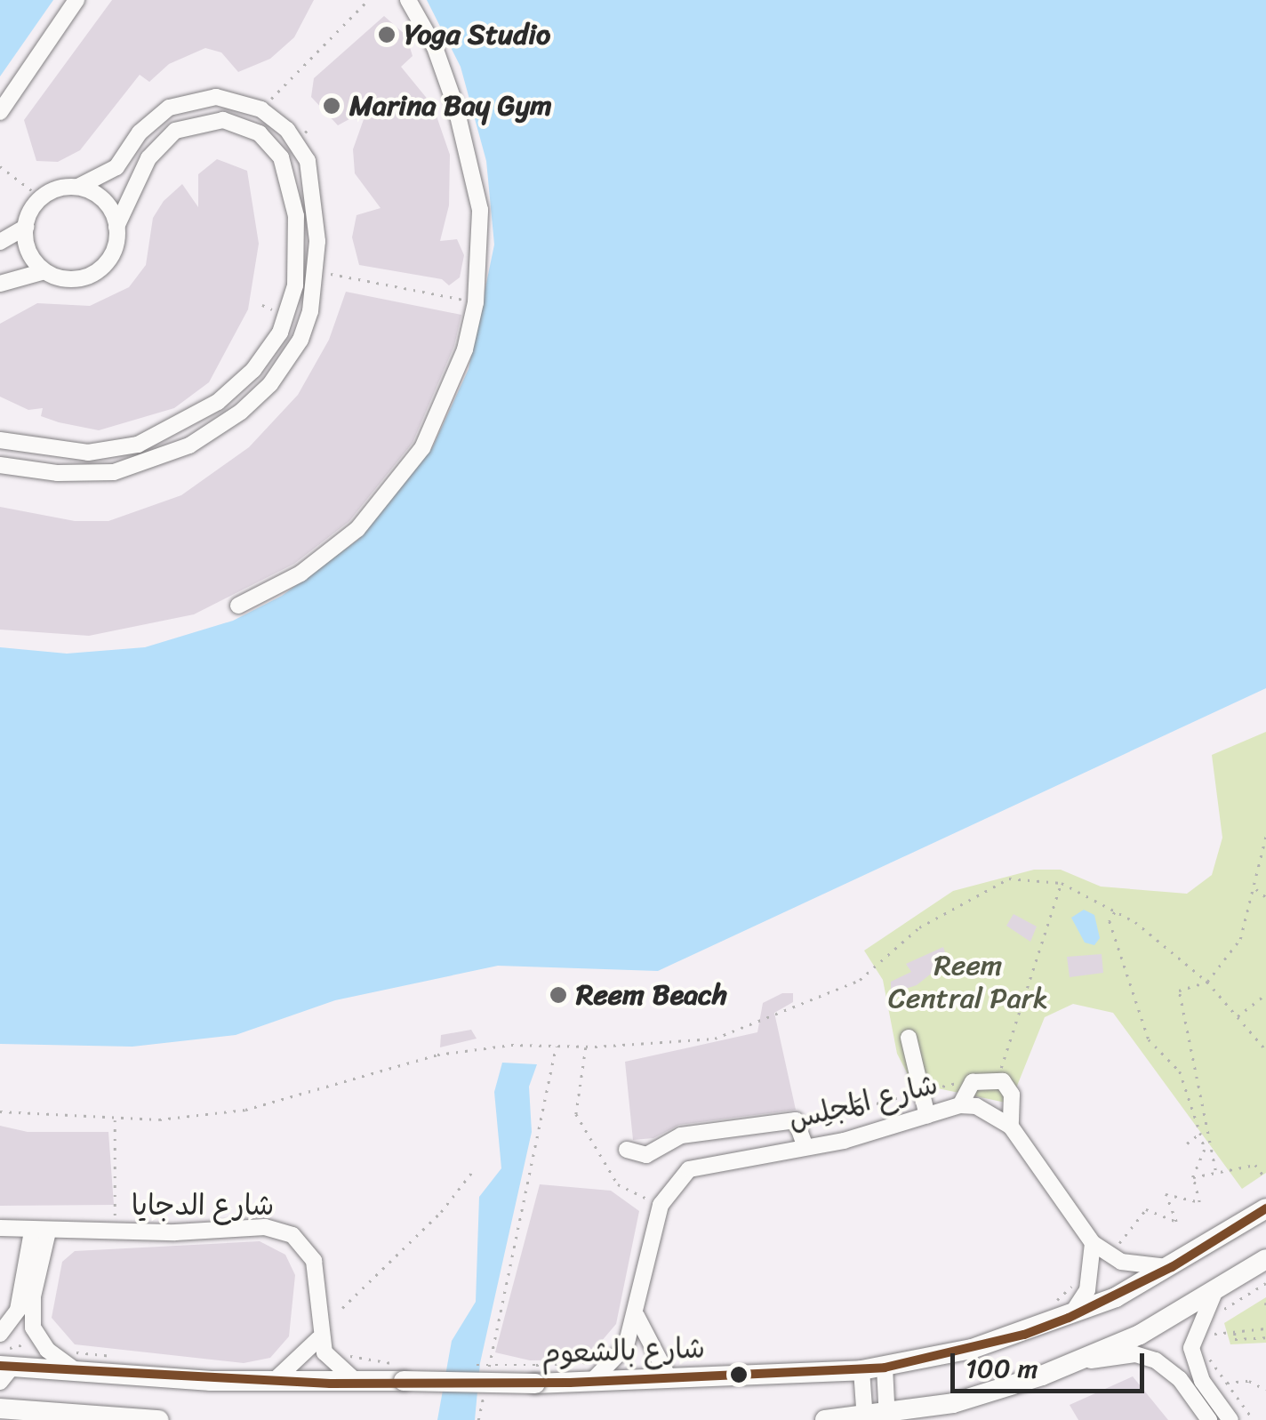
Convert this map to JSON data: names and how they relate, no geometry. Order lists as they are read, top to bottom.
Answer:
{
  "streets": {
    "main road": ["شارع بالشعوم"],
    "street": ["شارع المَجلِس", "شارع الدجايا"]
  },
  "crossings": [
    ["شارع المَجلِس", "شارع بالشعوم"]
  ],
  "parks": ["Reem Central Park"],
  "places": ["Yoga Studio", "Marina Bay Gym", "Reem Beach"],
  "scale_bar": "100 m"
}
